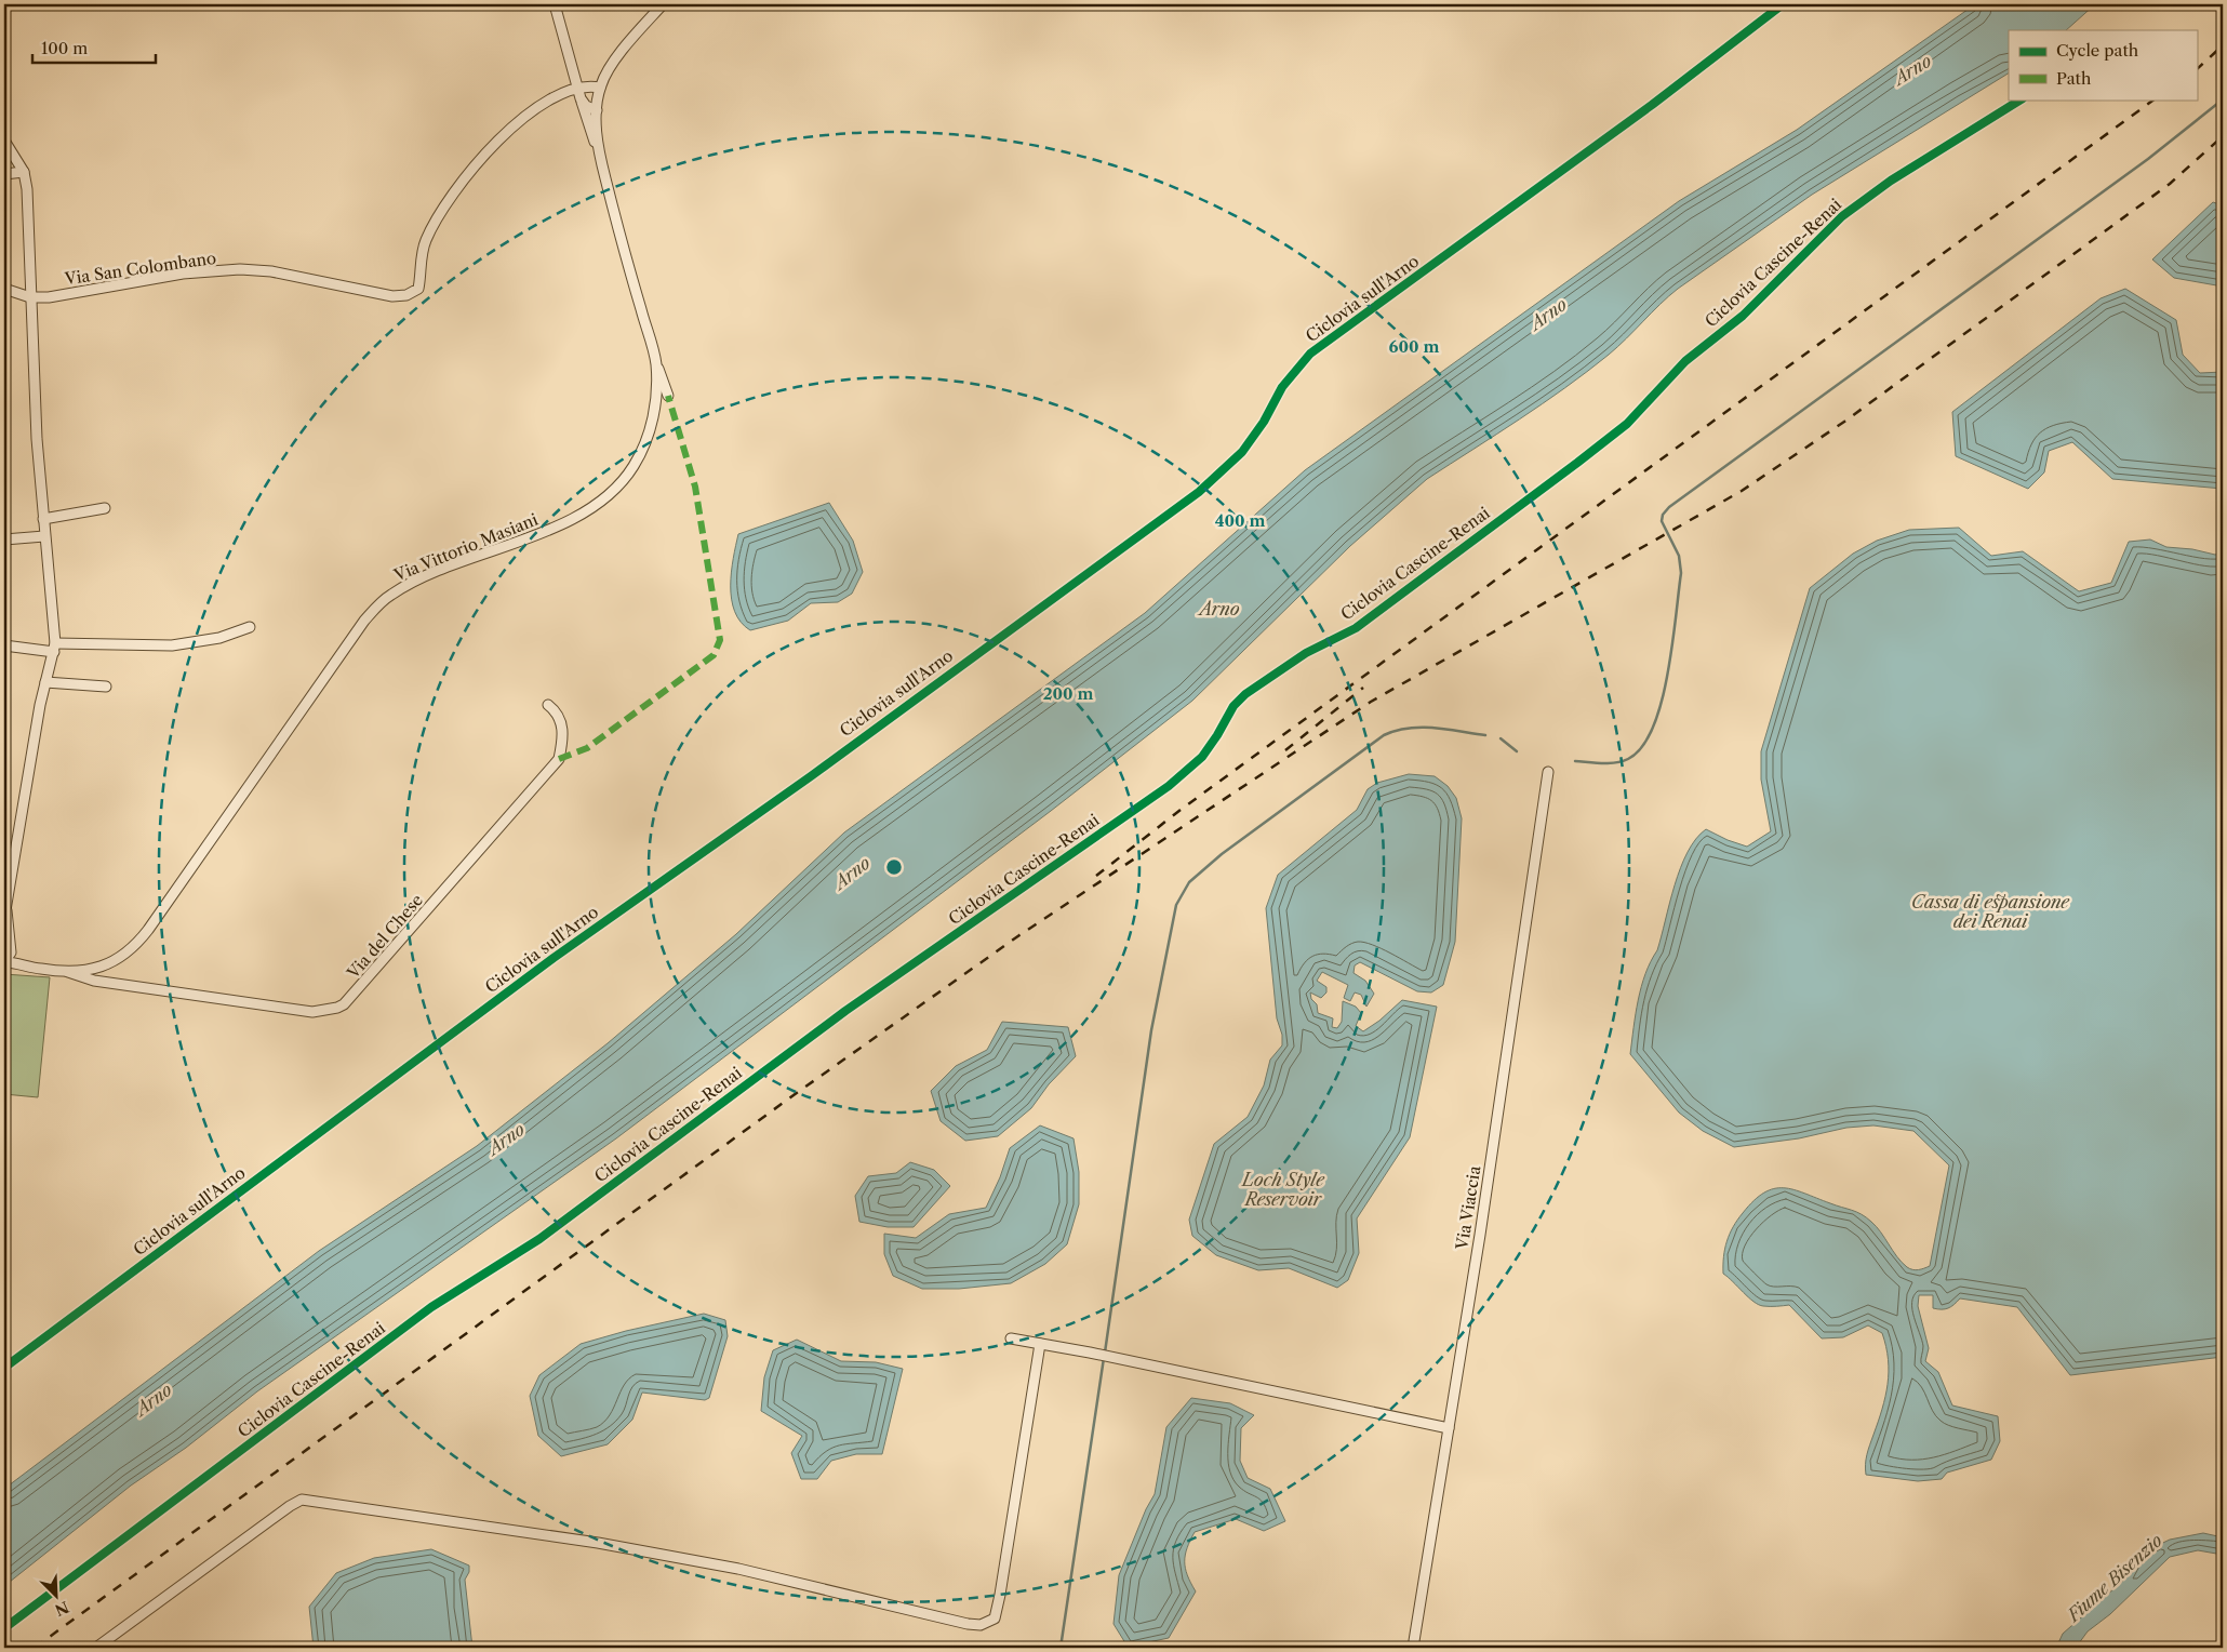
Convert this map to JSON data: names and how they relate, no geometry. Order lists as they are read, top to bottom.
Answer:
{
  "streets": {
    "street": [
      "Via San Colombano",
      "Via Vittorio Masiani",
      "Via del Chese",
      "Via Viaccia"
    ],
    "cycle path": ["Ciclovia Cascine-Renai", "Ciclovia sull'Arno"]
  },
  "crossings": [
    ["Via San Colombano", "Via Vittorio Masiani"],
    ["Via Vittorio Masiani", "Via del Chese"]
  ],
  "water": [
    "Arno",
    "Cassa di espansione dei Renai",
    "Loch Style Reservoir",
    "Fiume Bisenzio"
  ],
  "legend": ["Cycle path", "Path"],
  "scale_bar": "100 m",
  "north": "bottom right",
  "rings": ["600 m", "400 m", "200 m"]
}
